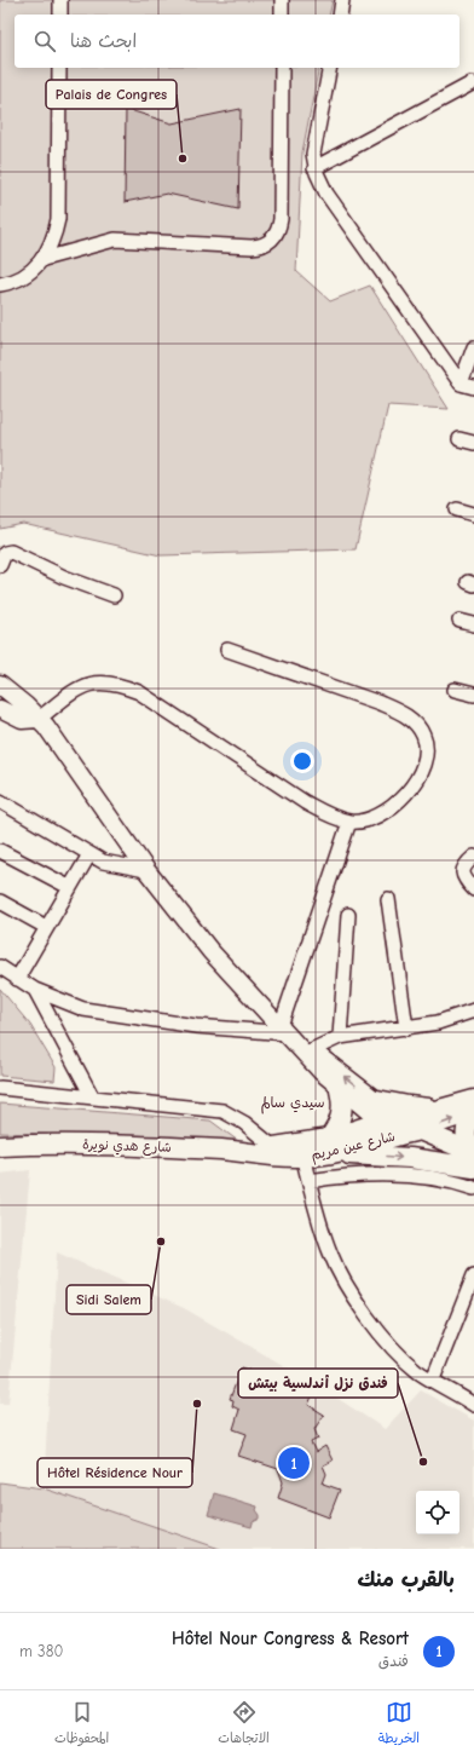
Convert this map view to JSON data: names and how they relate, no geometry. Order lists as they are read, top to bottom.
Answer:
{
  "streets": {
    "main road": ["شارع هدي نويرة", "شارع عين مريم"]
  },
  "crossings": [
    ["شارع هدي نويرة", "شارع عين مريم"]
  ],
  "districts": ["سيدي سالم"],
  "places": [
    "Palais de Congres",
    "Sidi Salem",
    "Hôtel Résidence Nour",
    "فندق نزل أندلسية بيتش"
  ],
  "page": {
    "search": "ابحث هنا",
    "pins": "1",
    "heading": "بالقرب منك",
    "list": [
      {
        "mark": "1",
        "name": "Hôtel Nour Congress & Resort",
        "note": "فندق",
        "value": "380 m"
      }
    ],
    "nav": ["الخريطة", "الاتجاهات", "المحفوظات"]
  }
}
